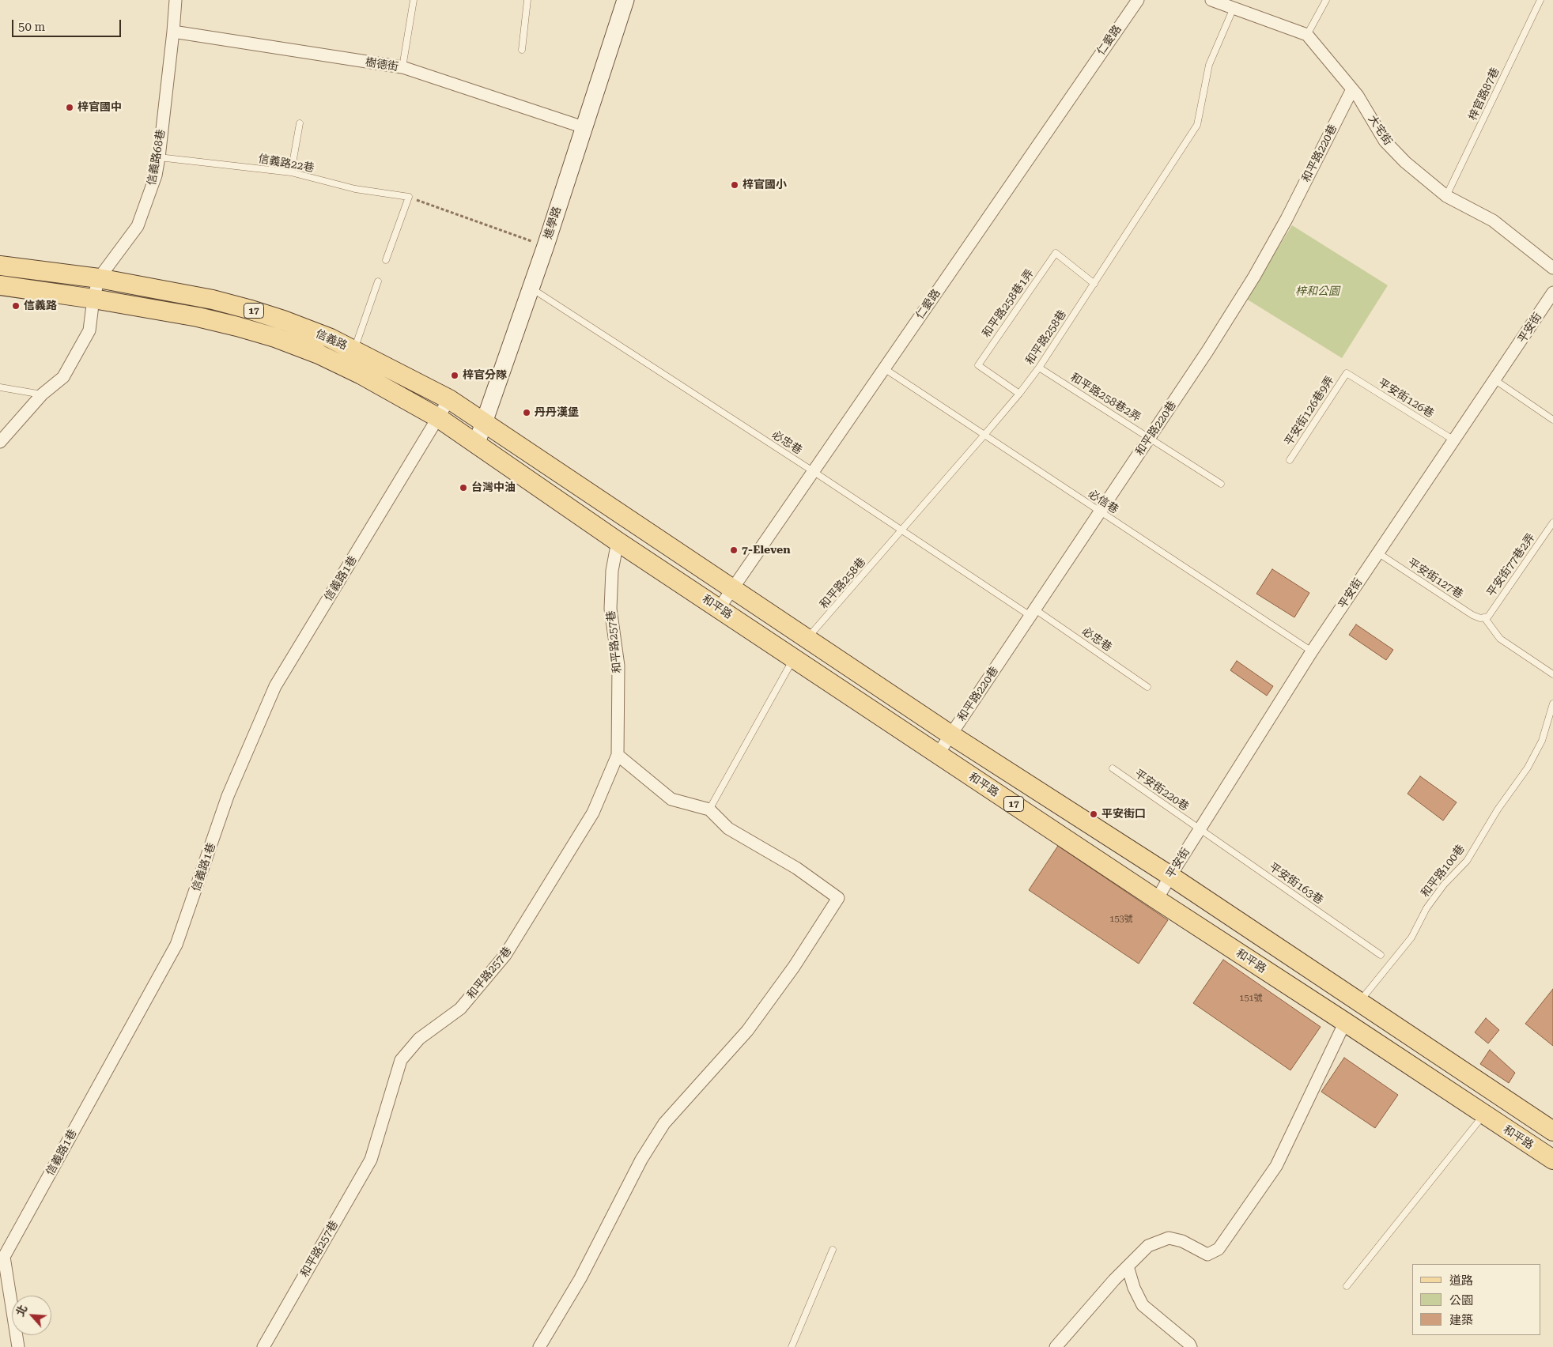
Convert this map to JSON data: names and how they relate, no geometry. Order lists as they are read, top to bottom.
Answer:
{
  "streets": {
    "main road": ["17", "信義路", "和平路"],
    "street": [
      "仁愛路",
      "樹德街",
      "大宅街",
      "和平路220巷",
      "信義路68巷",
      "進學路",
      "平安街",
      "信義路1巷",
      "和平路257巷"
    ],
    "lane": [
      "梓官路87巷",
      "信義路22巷",
      "和平路258巷1弄",
      "和平路258巷",
      "和平路258巷2弄",
      "平安街126巷",
      "平安街126巷9弄",
      "必忠巷",
      "必信巷",
      "平安街77巷2弄",
      "平安街127巷",
      "平安街220巷",
      "和平路100巷",
      "平安街163巷"
    ]
  },
  "crossings": [
    ["仁愛路", "17"],
    ["仁愛路", "必忠巷"],
    ["仁愛路", "必信巷"],
    ["仁愛路", "和平路"],
    ["樹德街", "信義路68巷"],
    ["樹德街", "進學路"],
    ["梓官路87巷", "大宅街"],
    ["大宅街", "和平路220巷"],
    ["和平路220巷", "17"],
    ["和平路220巷", "和平路258巷2弄"],
    ["和平路220巷", "必忠巷"],
    ["和平路220巷", "必信巷"],
    ["和平路220巷", "和平路"],
    ["信義路68巷", "信義路22巷"],
    ["信義路68巷", "信義路"],
    ["進學路", "17"],
    ["進學路", "信義路"],
    ["進學路", "必忠巷"],
    ["進學路", "和平路"],
    ["和平路258巷1弄", "和平路258巷"],
    ["17", "平安街"],
    ["17", "和平路258巷"],
    ["17", "信義路"],
    ["17", "和平路100巷"],
    ["平安街", "平安街126巷"],
    ["平安街", "必信巷"],
    ["平安街", "平安街127巷"],
    ["平安街", "和平路"],
    ["平安街", "平安街220巷"],
    ["平安街", "平安街163巷"],
    ["和平路258巷", "和平路258巷2弄"],
    ["和平路258巷", "必忠巷"],
    ["和平路258巷", "必信巷"],
    ["信義路", "信義路1巷"],
    ["信義路", "和平路"],
    ["平安街126巷", "平安街126巷9弄"],
    ["平安街77巷2弄", "平安街127巷"],
    ["和平路", "和平路257巷"],
    ["平安街220巷", "平安街163巷"]
  ],
  "parks": ["梓和公園"],
  "places": [
    "梓官國中",
    "梓官國小",
    "信義路",
    "梓官分隊",
    "丹丹漢堡",
    "台灣中油",
    "7-Eleven",
    "平安街口"
  ],
  "house_numbers": ["153號", "151號"],
  "legend": ["道路", "公園", "建築"],
  "scale_bar": "50 m",
  "north": "top left"
}
